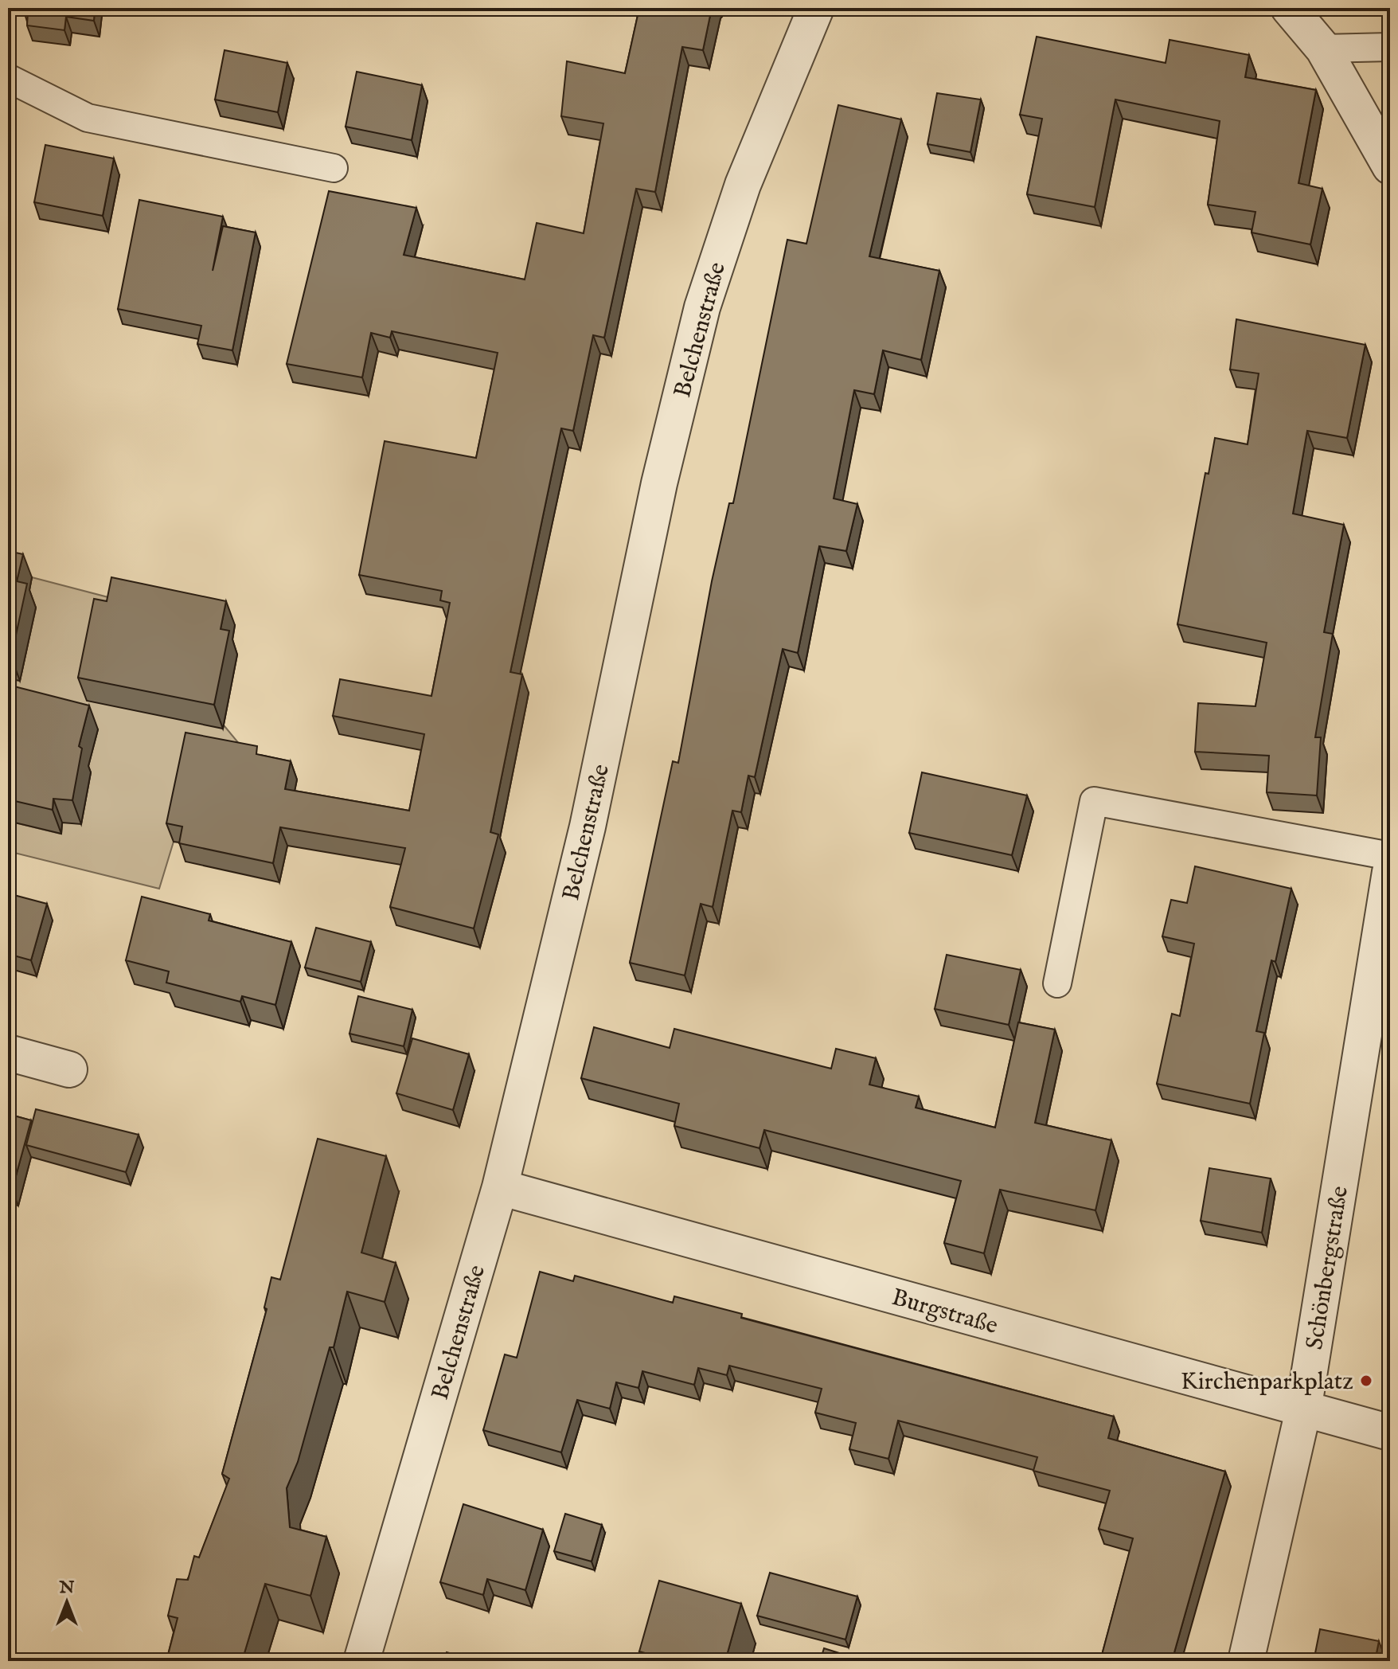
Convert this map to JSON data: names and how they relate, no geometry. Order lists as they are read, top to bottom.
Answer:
{
  "streets": {
    "street": ["Belchenstraße", "Schönbergstraße", "Burgstraße"]
  },
  "crossings": [
    ["Belchenstraße", "Burgstraße"],
    ["Schönbergstraße", "Burgstraße"]
  ],
  "places": ["Kirchenparkplatz"],
  "north": "top"
}
